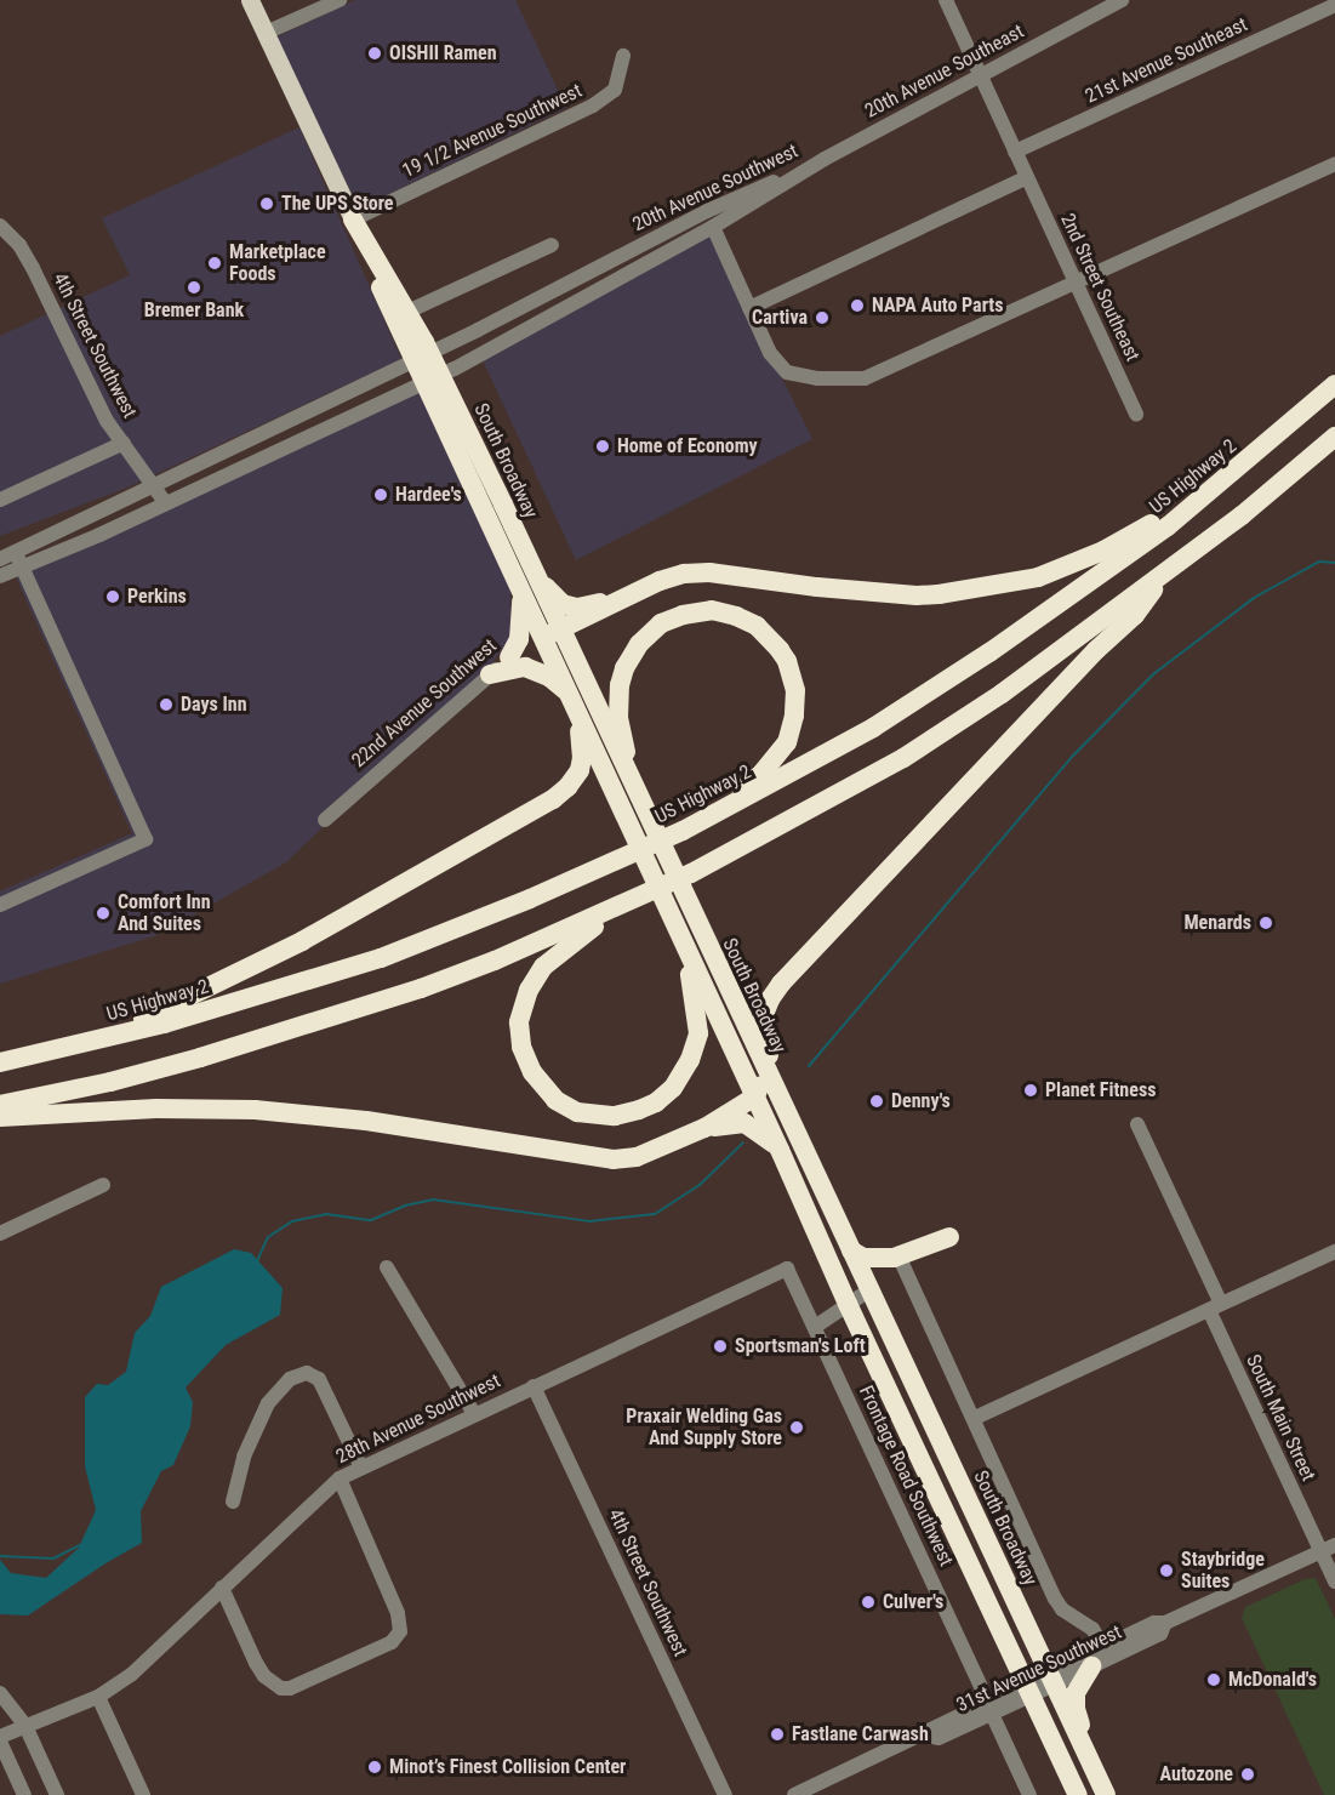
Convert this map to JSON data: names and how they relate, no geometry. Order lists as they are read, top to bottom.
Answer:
{
  "streets": {
    "highway": ["South Broadway", "US Highway 2"],
    "street": [
      "21st Avenue Southeast",
      "20th Avenue Southeast",
      "19 1/2 Avenue Southwest",
      "20th Avenue Southwest",
      "2nd Street Southeast",
      "4th Street Southwest",
      "22nd Avenue Southwest",
      "South Main Street",
      "28th Avenue Southwest",
      "Frontage Road Southwest",
      "31st Avenue Southwest"
    ]
  },
  "crossings": [
    ["21st Avenue Southeast", "2nd Street Southeast"],
    ["20th Avenue Southeast", "20th Avenue Southwest"],
    ["19 1/2 Avenue Southwest", "South Broadway"],
    ["20th Avenue Southwest", "4th Street Southwest"],
    ["20th Avenue Southwest", "South Broadway"],
    ["4th Street Southwest", "28th Avenue Southwest"],
    ["South Broadway", "22nd Avenue Southwest"],
    ["South Broadway", "31st Avenue Southwest"],
    ["South Main Street", "31st Avenue Southwest"],
    ["28th Avenue Southwest", "Frontage Road Southwest"],
    ["Frontage Road Southwest", "31st Avenue Southwest"]
  ],
  "places": [
    "OISHII Ramen",
    "The UPS Store",
    "Marketplace Foods",
    "Bremer Bank",
    "NAPA Auto Parts",
    "Cartiva",
    "Home of Economy",
    "Hardee's",
    "Perkins",
    "Days Inn",
    "Comfort Inn And Suites",
    "Menards",
    "Planet Fitness",
    "Denny's",
    "Sportsman's Loft",
    "Praxair Welding Gas And Supply Store",
    "Staybridge Suites",
    "Culver's",
    "McDonald's",
    "Fastlane Carwash",
    "Minot’s Finest Collision Center",
    "Autozone"
  ]
}
